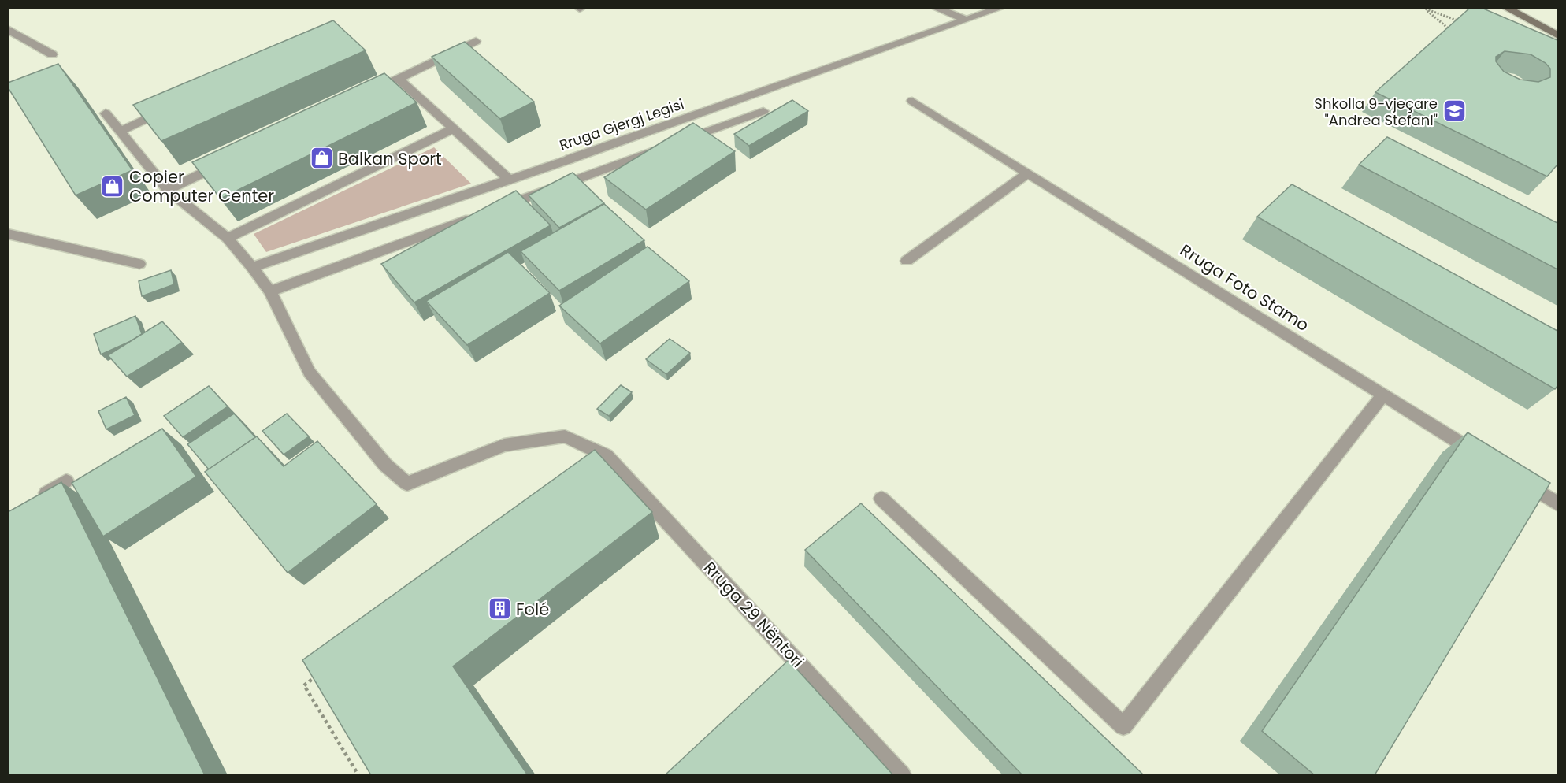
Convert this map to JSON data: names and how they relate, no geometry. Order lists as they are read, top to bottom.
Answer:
{
  "streets": {
    "street": ["Rruga Gjergj Legisi", "Rruga Foto Stamo", "Rruga 29 Nëntori"]
  },
  "places": {
    "school or university": ["Shkolla 9-vjeçare \"Andrea Stefani\""],
    "shop": ["Balkan Sport", "Copier Computer Center"],
    "building": ["Folé"]
  }
}
